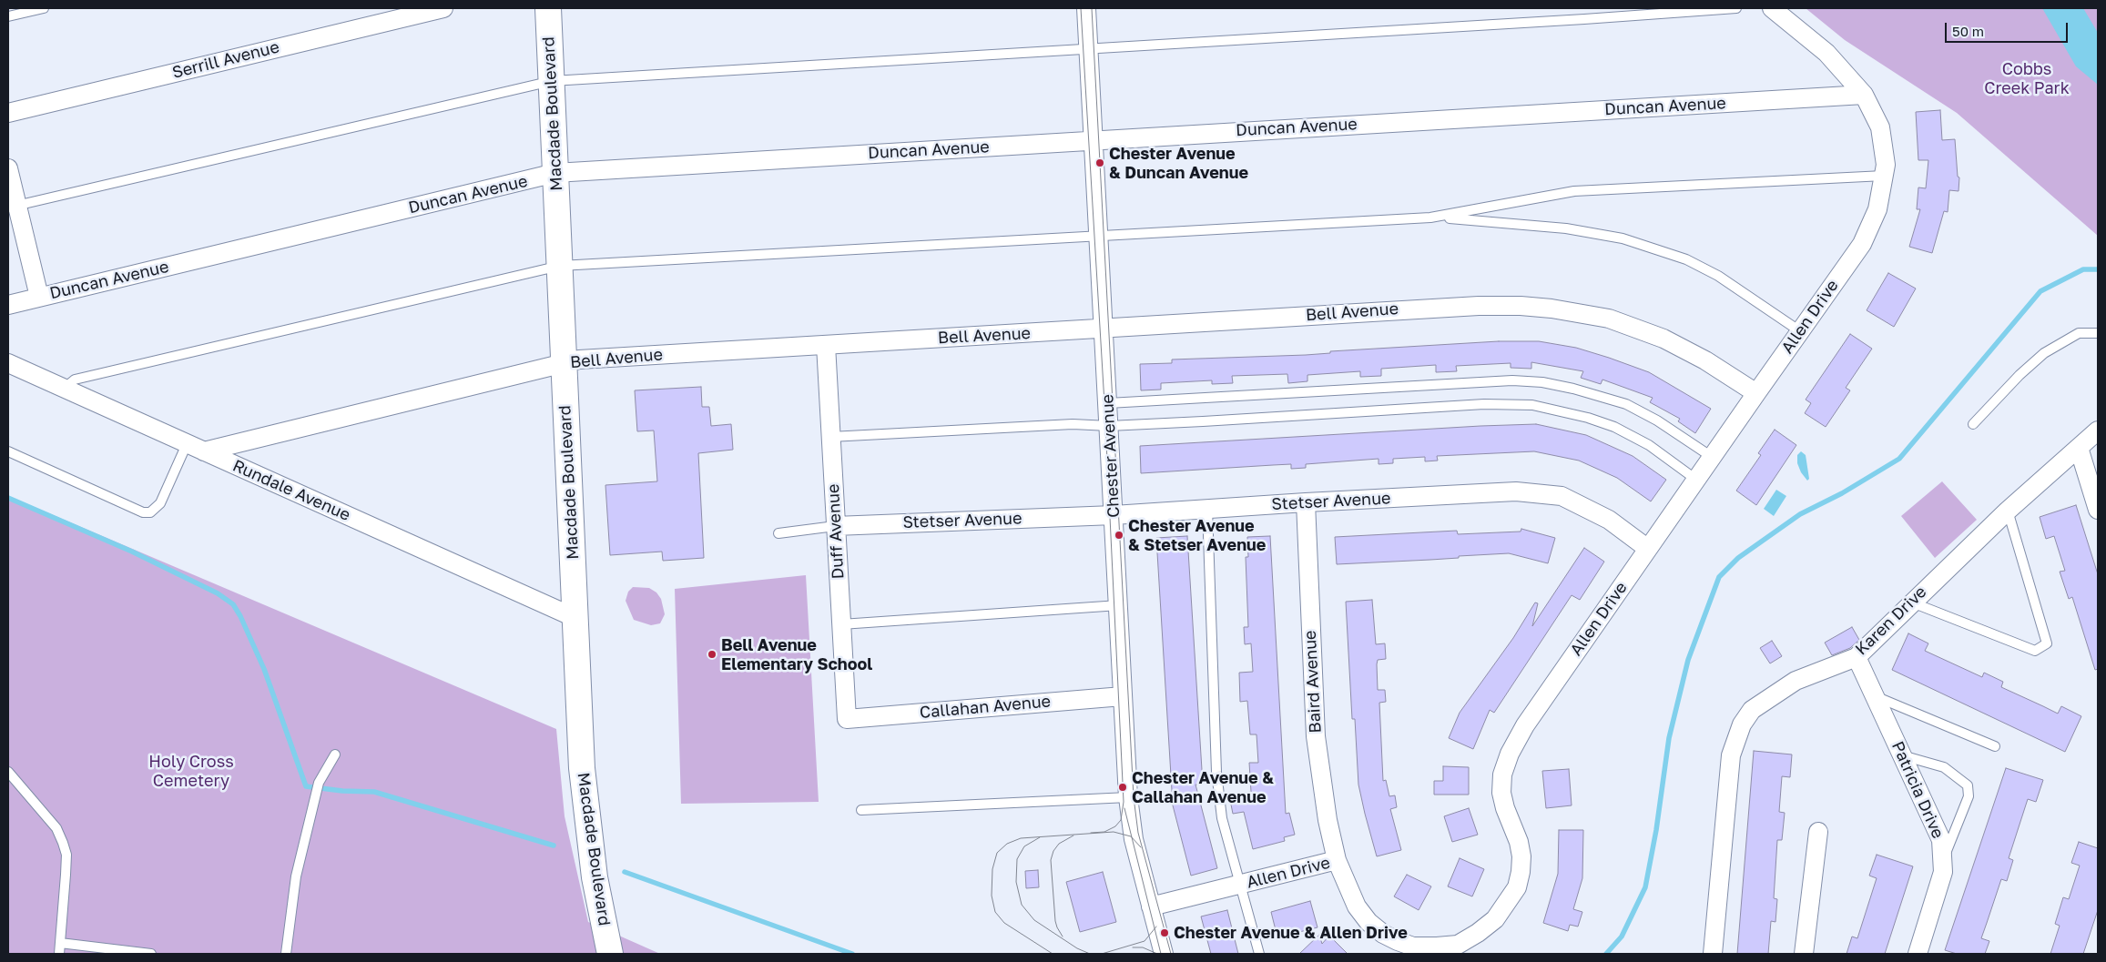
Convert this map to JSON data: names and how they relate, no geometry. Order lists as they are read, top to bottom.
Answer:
{
  "streets": {
    "main road": ["Macdade Boulevard"],
    "street": [
      "Serrill Avenue",
      "Duncan Avenue",
      "Bell Avenue",
      "Allen Drive",
      "Chester Avenue",
      "Rundale Avenue",
      "Stetser Avenue",
      "Duff Avenue",
      "Karen Drive",
      "Baird Avenue",
      "Callahan Avenue",
      "Patricia Drive"
    ]
  },
  "crossings": [
    ["Duncan Avenue", "Macdade Boulevard"],
    ["Duncan Avenue", "Allen Drive"],
    ["Duncan Avenue", "Chester Avenue"],
    ["Macdade Boulevard", "Bell Avenue"],
    ["Macdade Boulevard", "Rundale Avenue"],
    ["Bell Avenue", "Allen Drive"],
    ["Bell Avenue", "Chester Avenue"],
    ["Bell Avenue", "Rundale Avenue"],
    ["Bell Avenue", "Duff Avenue"],
    ["Allen Drive", "Chester Avenue"],
    ["Allen Drive", "Stetser Avenue"],
    ["Allen Drive", "Baird Avenue"],
    ["Chester Avenue", "Stetser Avenue"],
    ["Chester Avenue", "Callahan Avenue"],
    ["Stetser Avenue", "Duff Avenue"],
    ["Stetser Avenue", "Baird Avenue"],
    ["Duff Avenue", "Callahan Avenue"],
    ["Karen Drive", "Patricia Drive"]
  ],
  "parks": ["Cobbs Creek Park", "Holy Cross Cemetery"],
  "places": [
    "Chester Avenue & Duncan Avenue",
    "Chester Avenue & Stetser Avenue",
    "Bell Avenue Elementary School",
    "Chester Avenue & Callahan Avenue",
    "Chester Avenue & Allen Drive"
  ],
  "scale_bar": "50 m"
}
